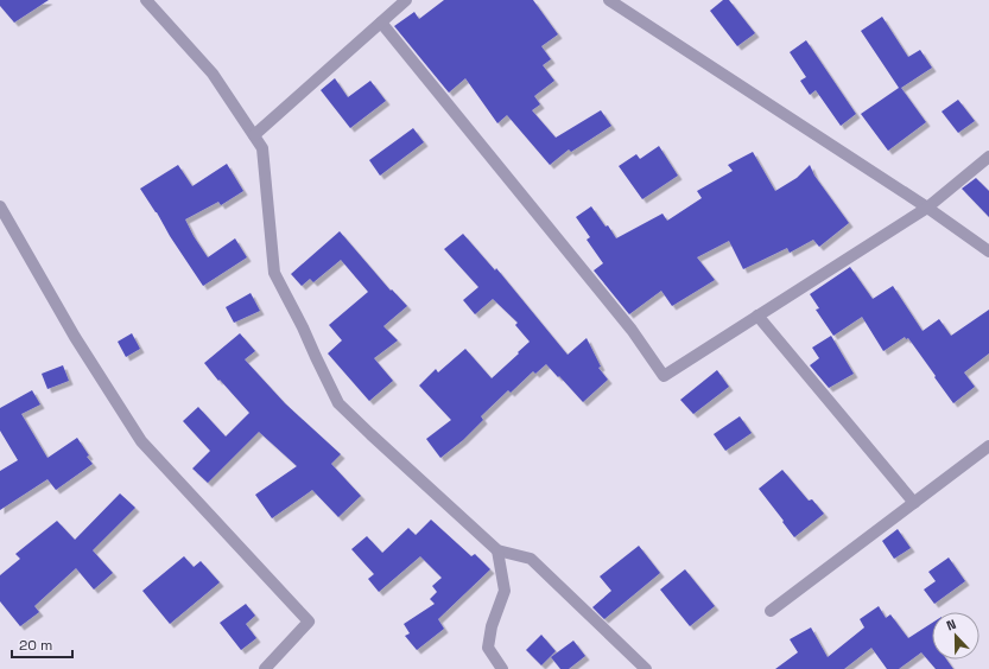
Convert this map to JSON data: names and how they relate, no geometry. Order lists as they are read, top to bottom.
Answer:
{
  "scale_bar": "20 m",
  "north": "top"
}
